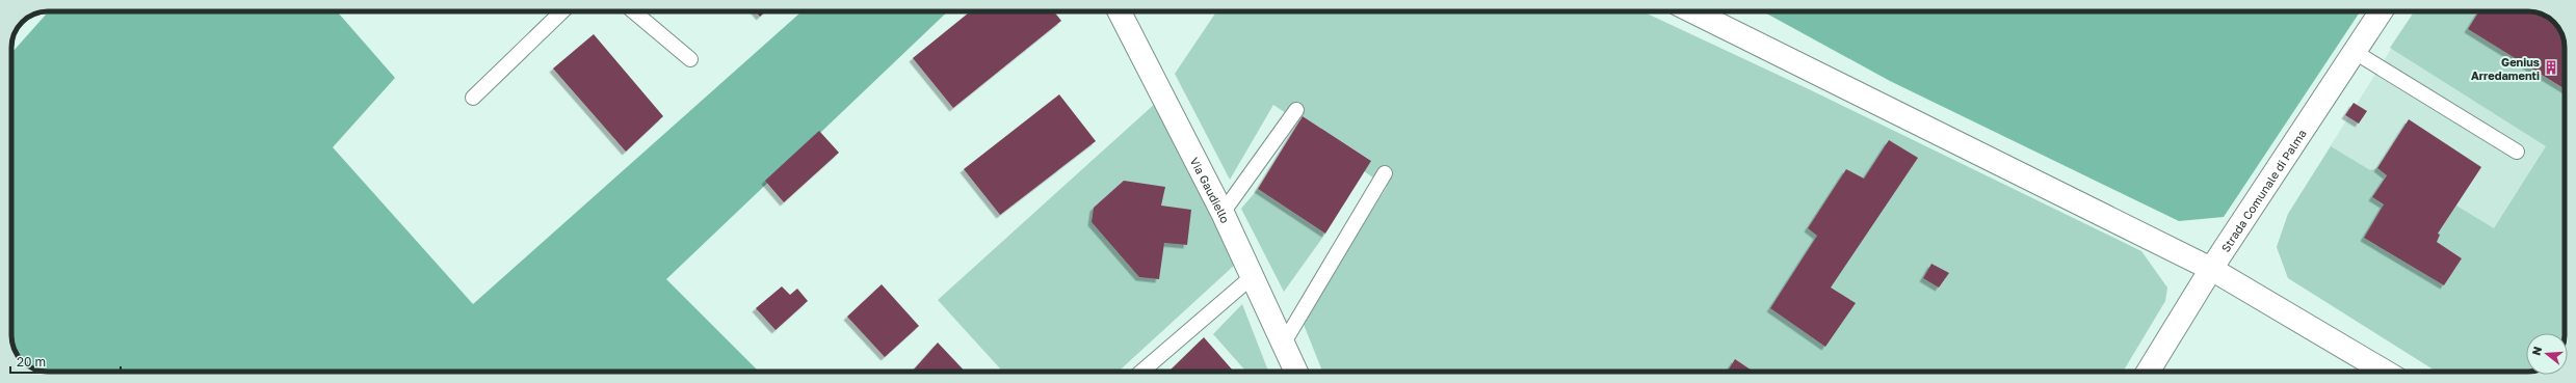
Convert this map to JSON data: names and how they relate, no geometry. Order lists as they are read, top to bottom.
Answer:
{
  "streets": {
    "street": ["Via Gaudiello", "Strada Comunale di Palma"]
  },
  "places": {
    "building": ["Genius Arredamenti"]
  },
  "scale_bar": "20 m",
  "north": "left"
}
